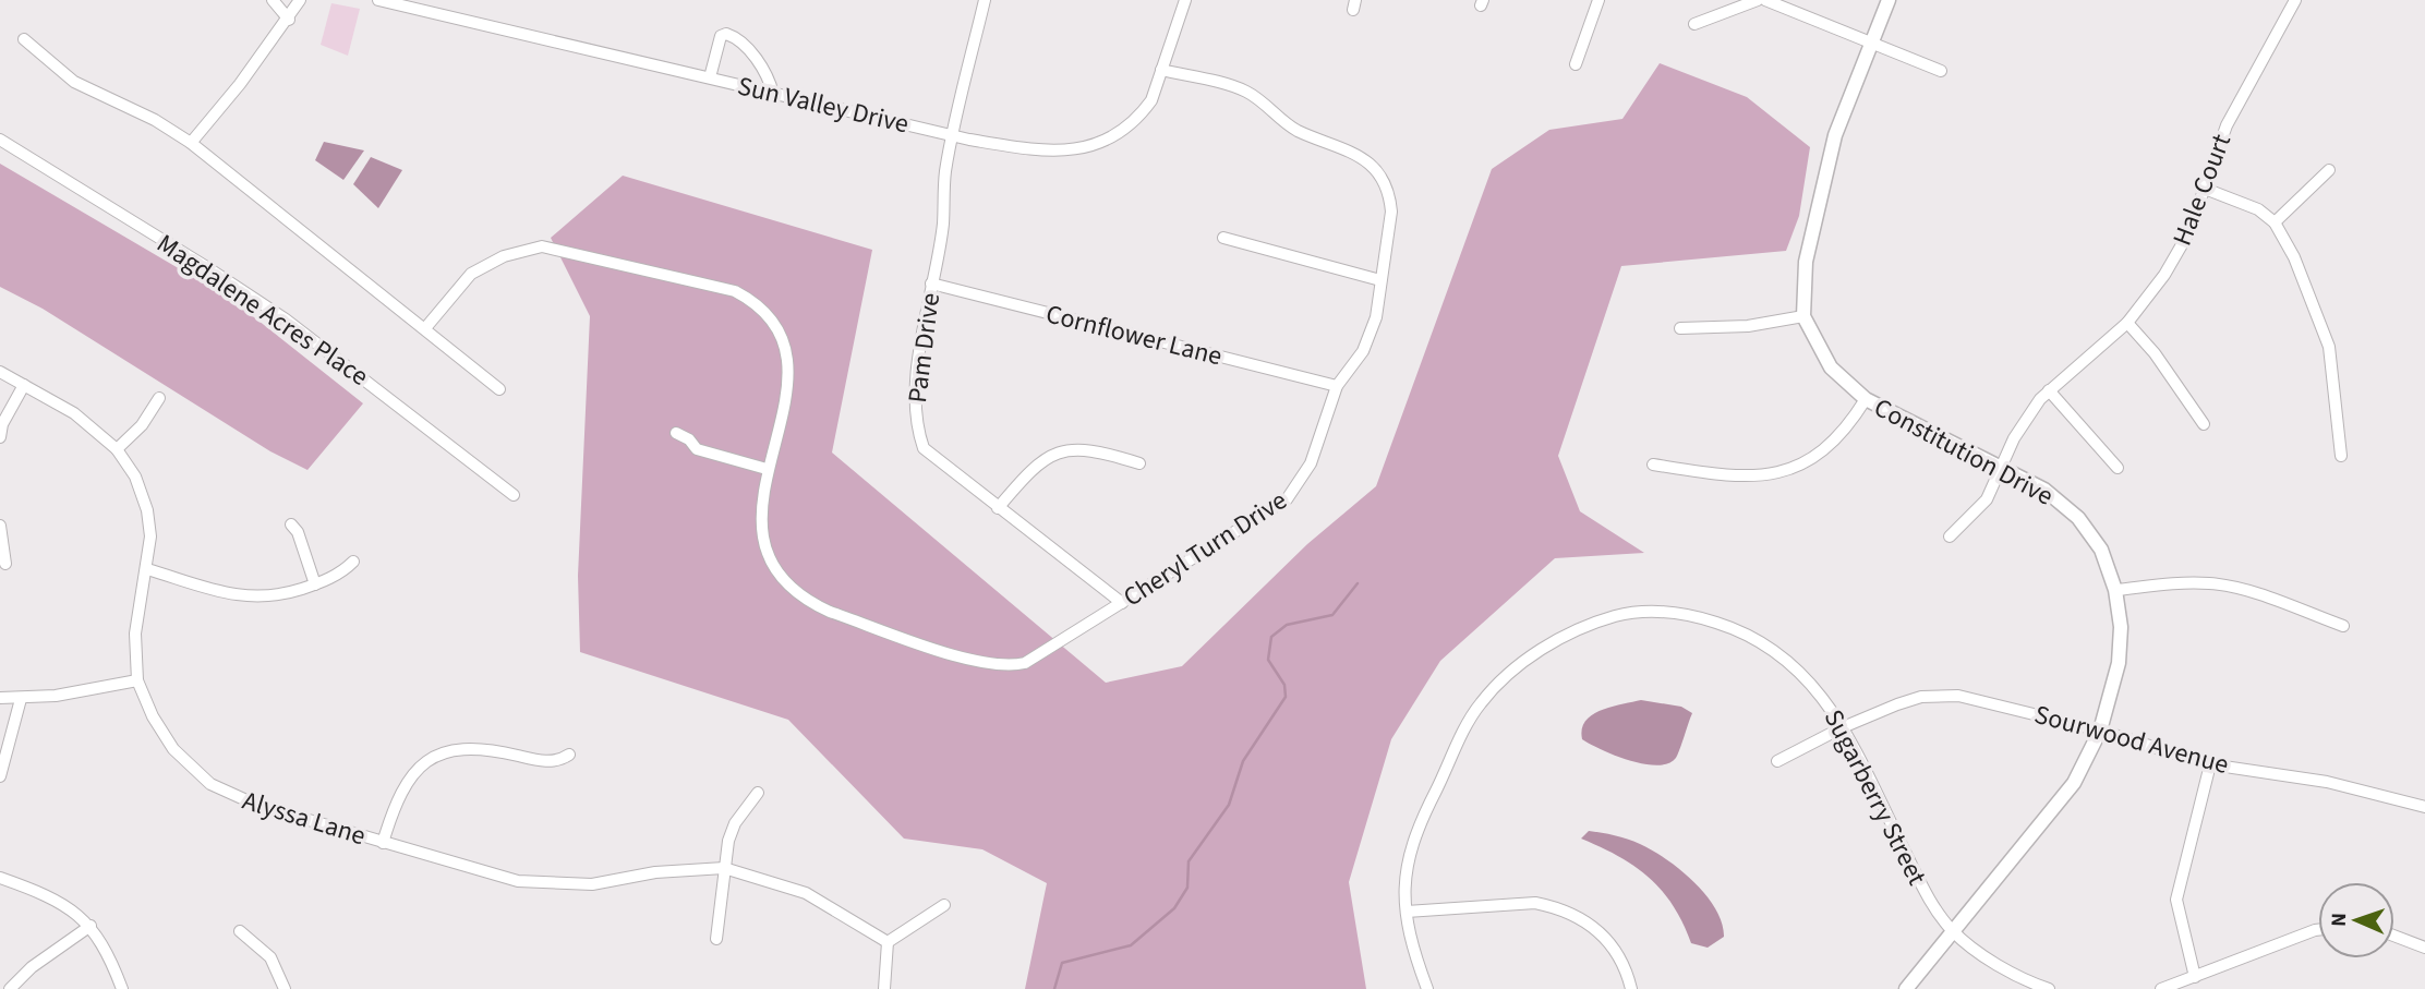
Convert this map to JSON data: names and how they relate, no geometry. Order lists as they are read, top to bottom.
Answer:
{
  "streets": {
    "street": [
      "Sun Valley Drive",
      "Hale Court",
      "Magdalene Acres Place",
      "Cornflower Lane",
      "Pam Drive",
      "Constitution Drive",
      "Cheryl Turn Drive",
      "Sourwood Avenue",
      "Sugarberry Street",
      "Alyssa Lane"
    ]
  },
  "crossings": [
    ["Sun Valley Drive", "Pam Drive"],
    ["Sun Valley Drive", "Cheryl Turn Drive"],
    ["Hale Court", "Constitution Drive"],
    ["Cornflower Lane", "Pam Drive"],
    ["Cornflower Lane", "Cheryl Turn Drive"],
    ["Pam Drive", "Cheryl Turn Drive"],
    ["Constitution Drive", "Sourwood Avenue"],
    ["Constitution Drive", "Sugarberry Street"],
    ["Sourwood Avenue", "Sugarberry Street"]
  ],
  "north": "left"
}
